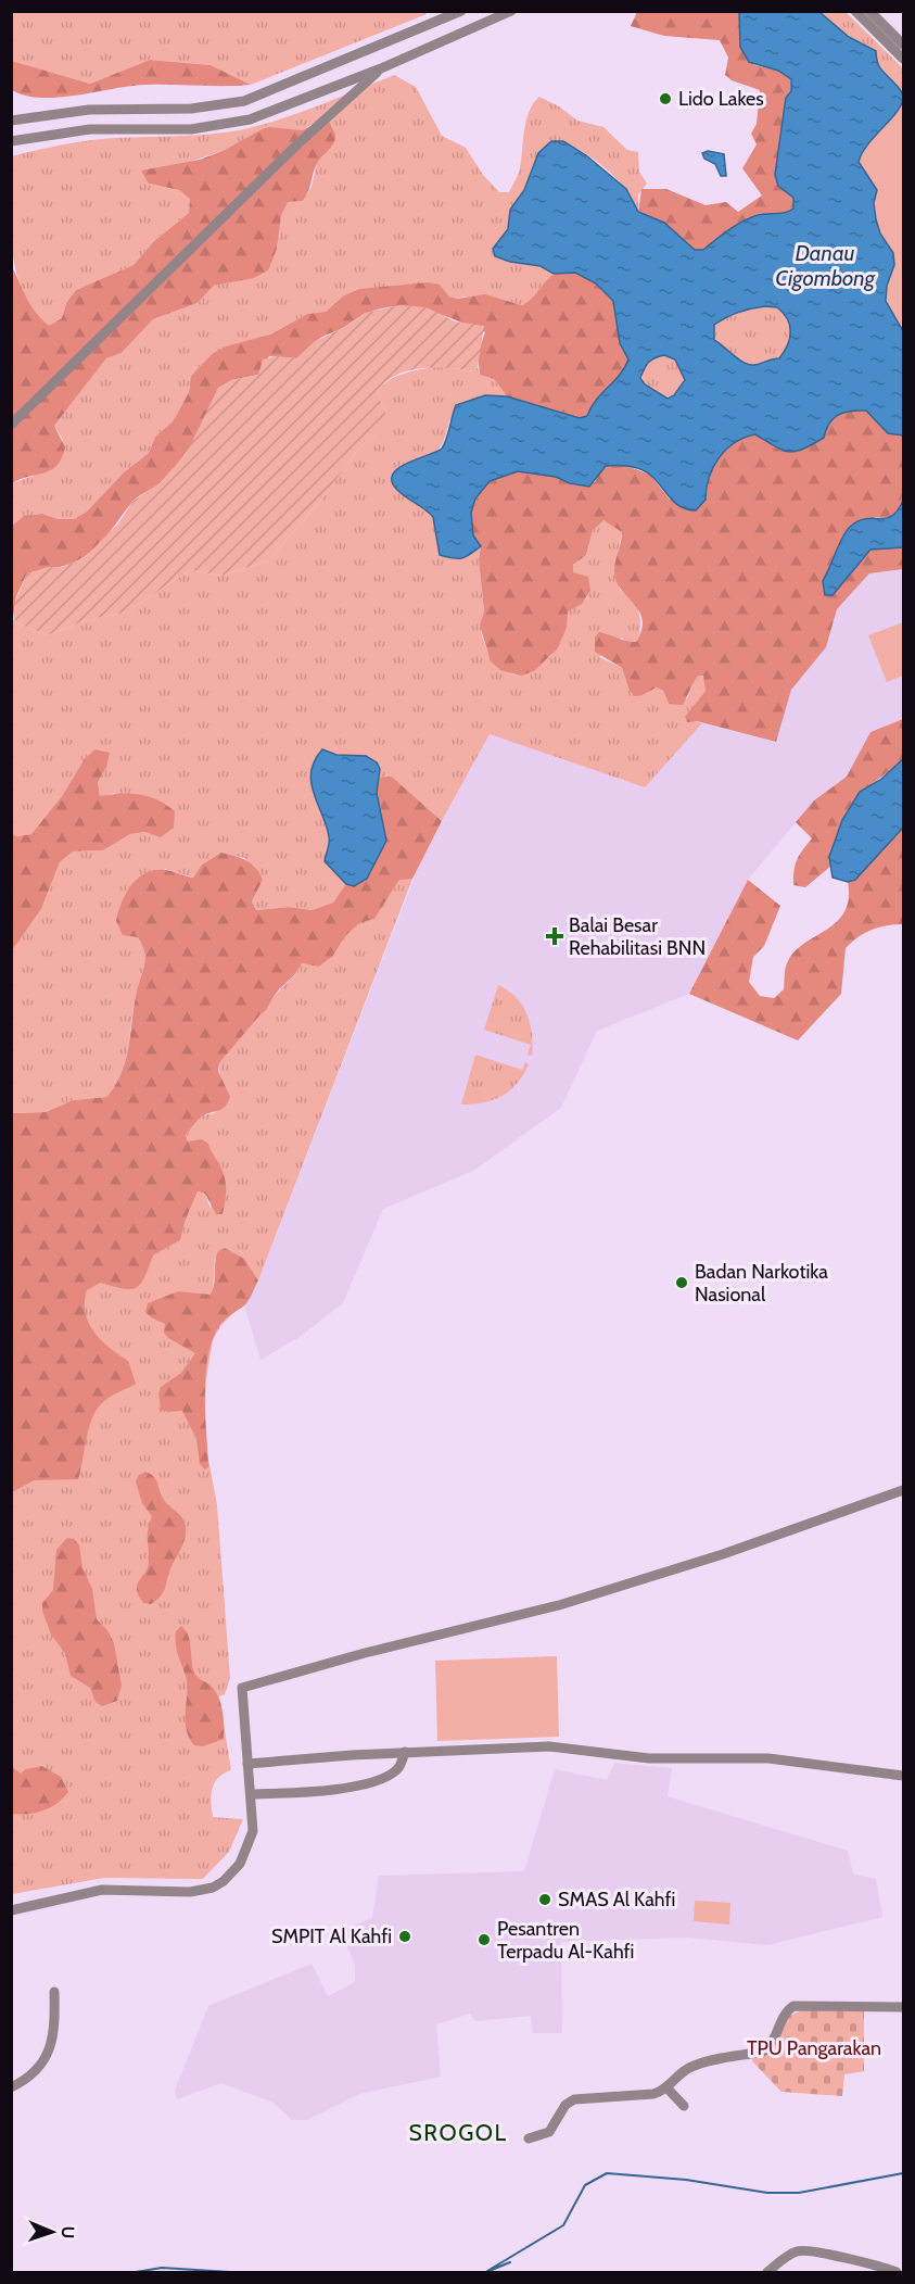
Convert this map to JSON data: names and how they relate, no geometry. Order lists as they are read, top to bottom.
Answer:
{
  "districts": ["SROGOL"],
  "water": ["Danau Cigombong"],
  "parks": ["TPU Pangarakan"],
  "places": {
    "other": [
      "Lido Lakes",
      "Badan Narkotika Nasional",
      "SMAS Al Kahfi",
      "SMPIT Al Kahfi",
      "Pesantren Terpadu Al-Kahfi"
    ],
    "health": ["Balai Besar Rehabilitasi BNN"]
  },
  "north": "right"
}
